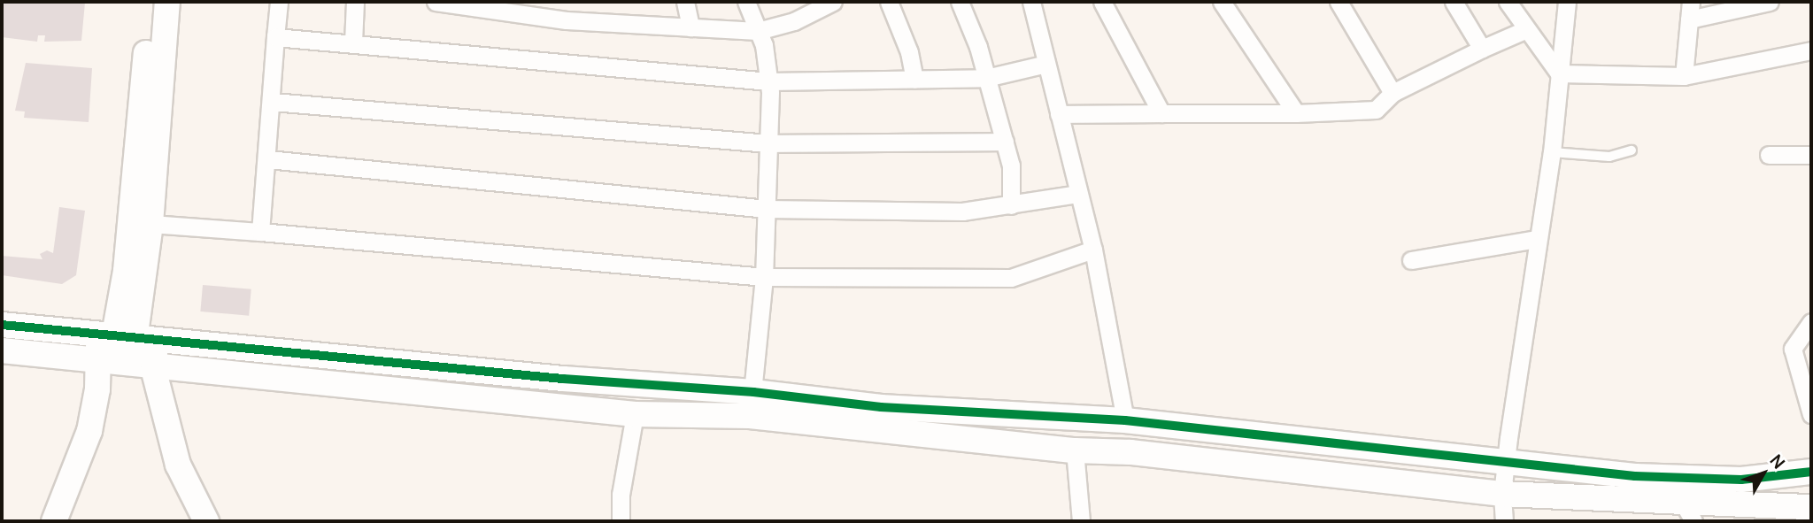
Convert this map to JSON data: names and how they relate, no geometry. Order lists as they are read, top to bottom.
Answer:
{
  "north": "top right"
}
